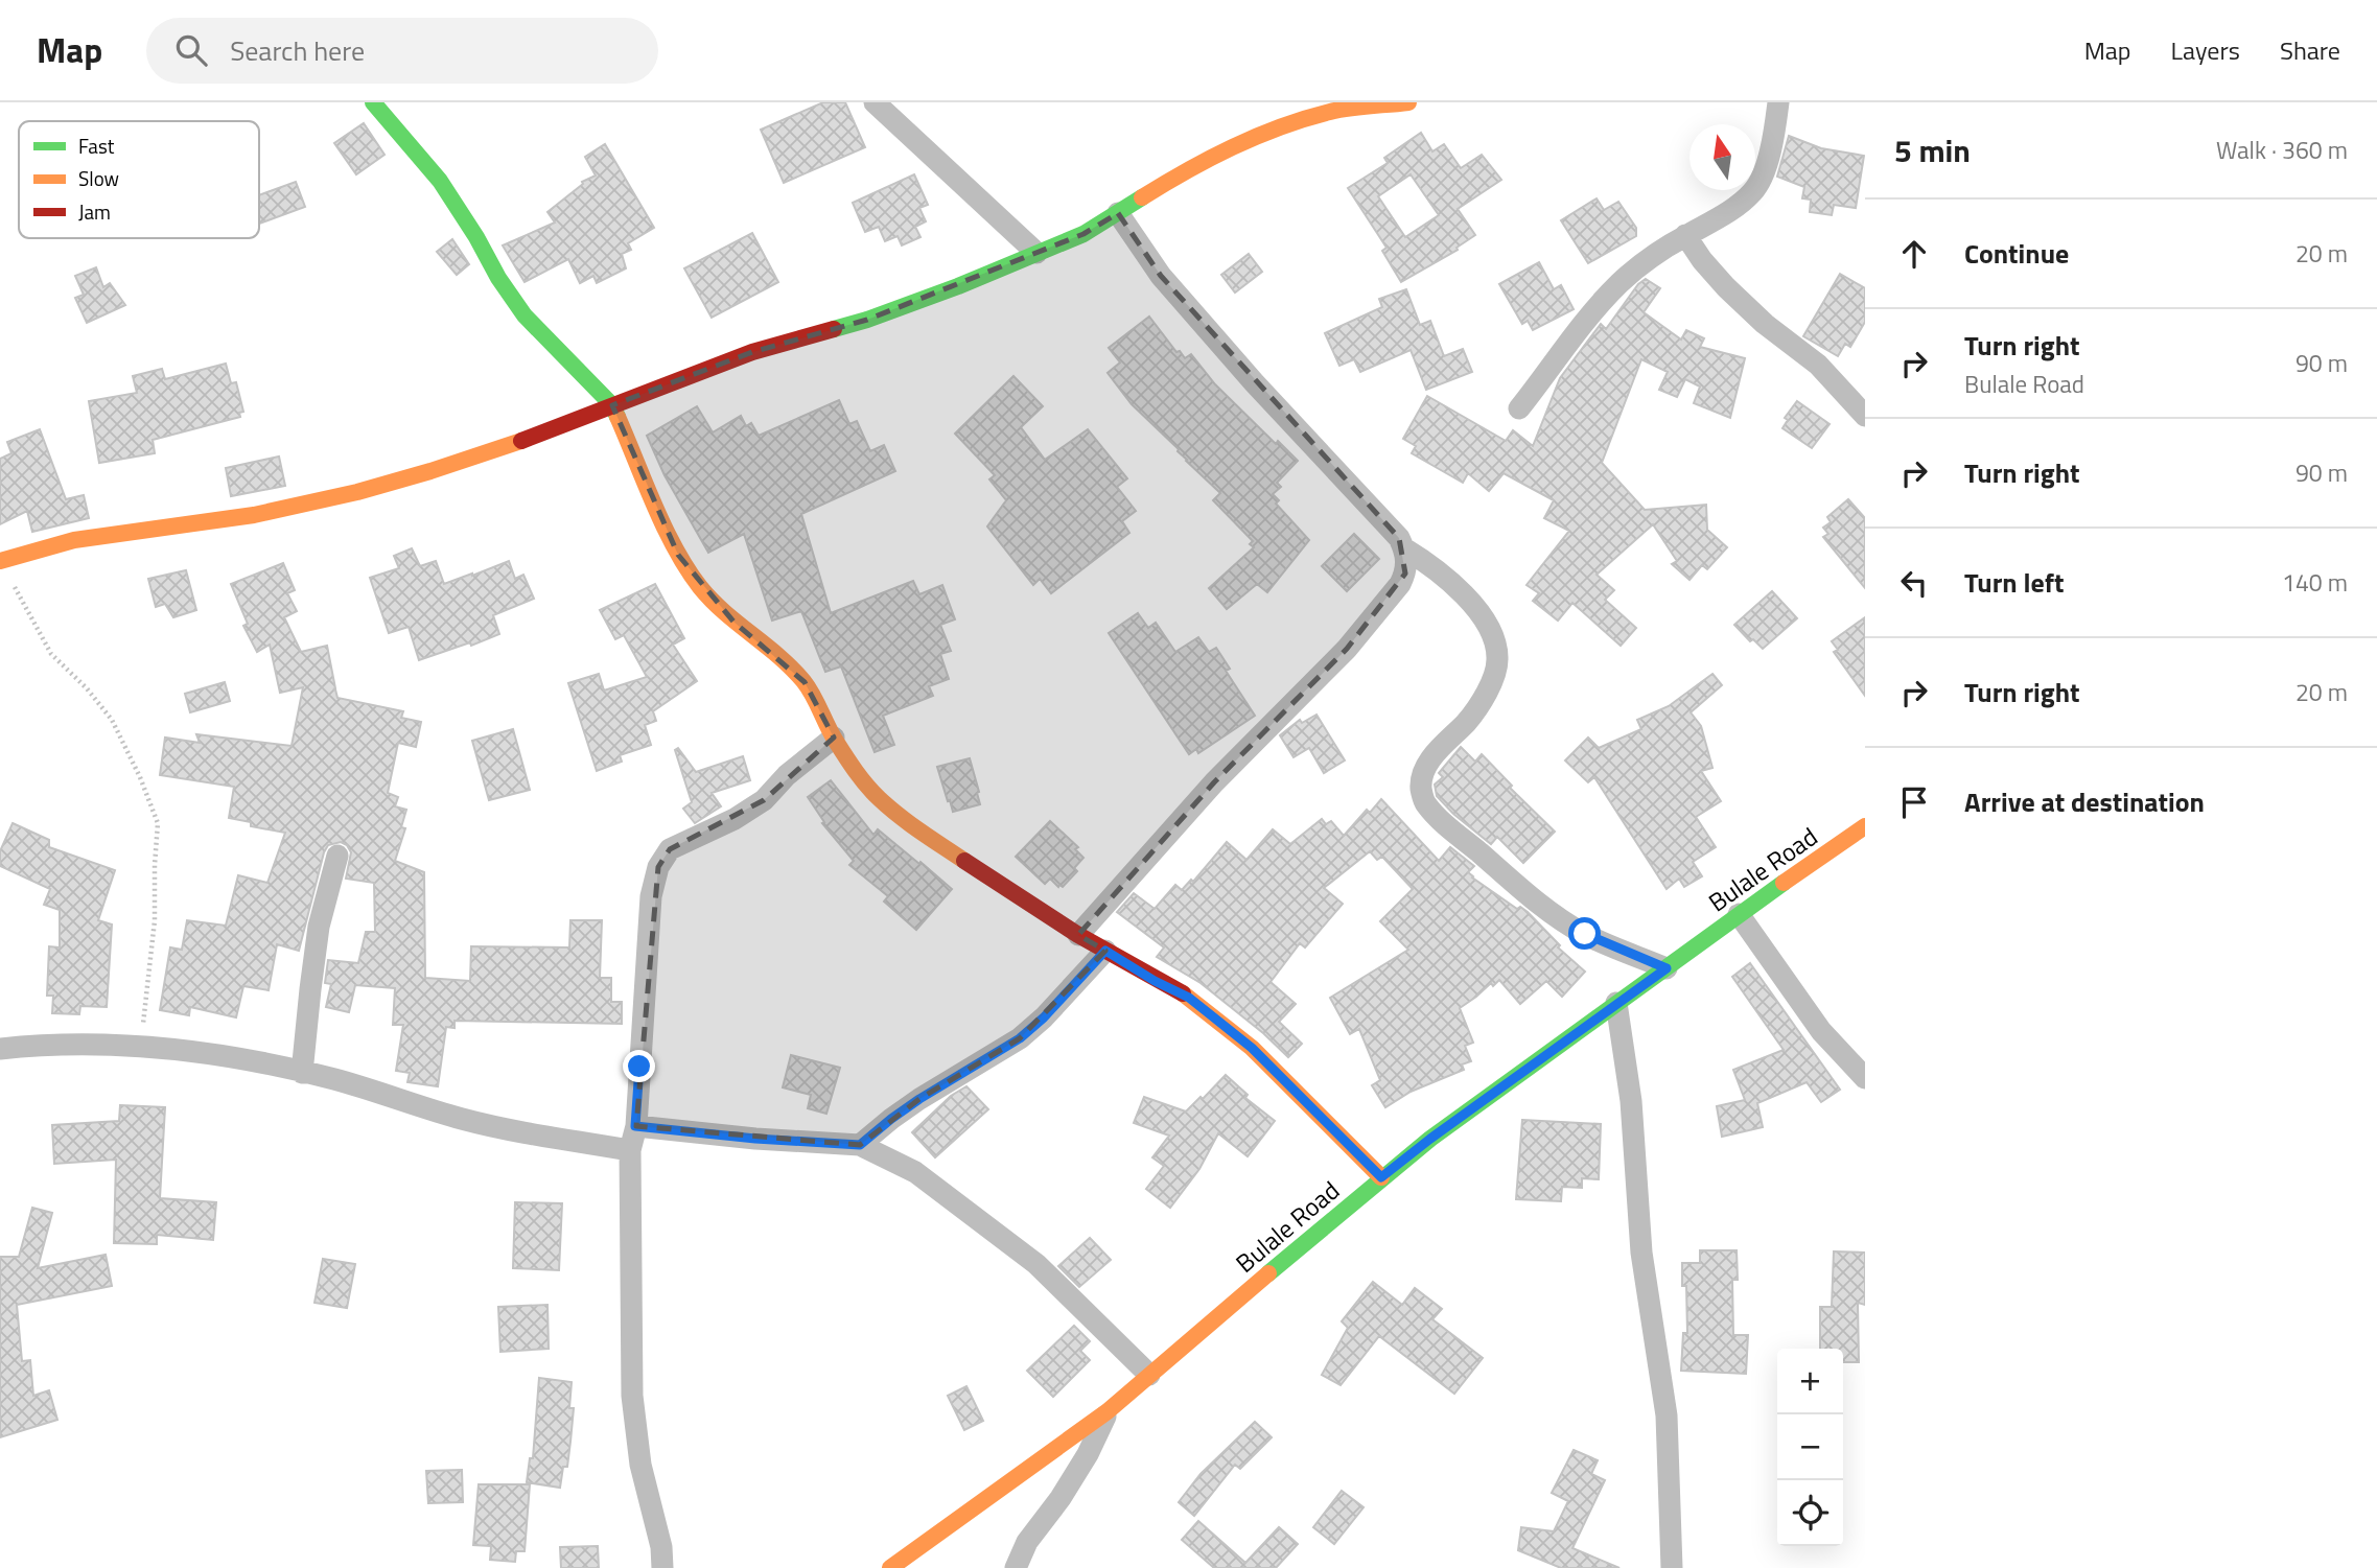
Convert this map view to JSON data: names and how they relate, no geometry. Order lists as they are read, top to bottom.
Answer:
{
  "streets": {
    "street": ["Bulale Road"]
  },
  "legend": ["Fast", "Slow", "Jam"],
  "north": "top",
  "page": {
    "header": "Map",
    "search": "Search here",
    "nav": ["Map", "Layers", "Share"],
    "heading": ["5 min", "Walk · 360 m"],
    "list": [
      ["Continue", "20 m"],
      ["Turn right", "Bulale Road", "90 m"],
      ["Turn right", "90 m"],
      ["Turn left", "140 m"],
      ["Turn right", "20 m"],
      "Arrive at destination"
    ],
    "map_buttons": ["+", "−"]
  }
}
